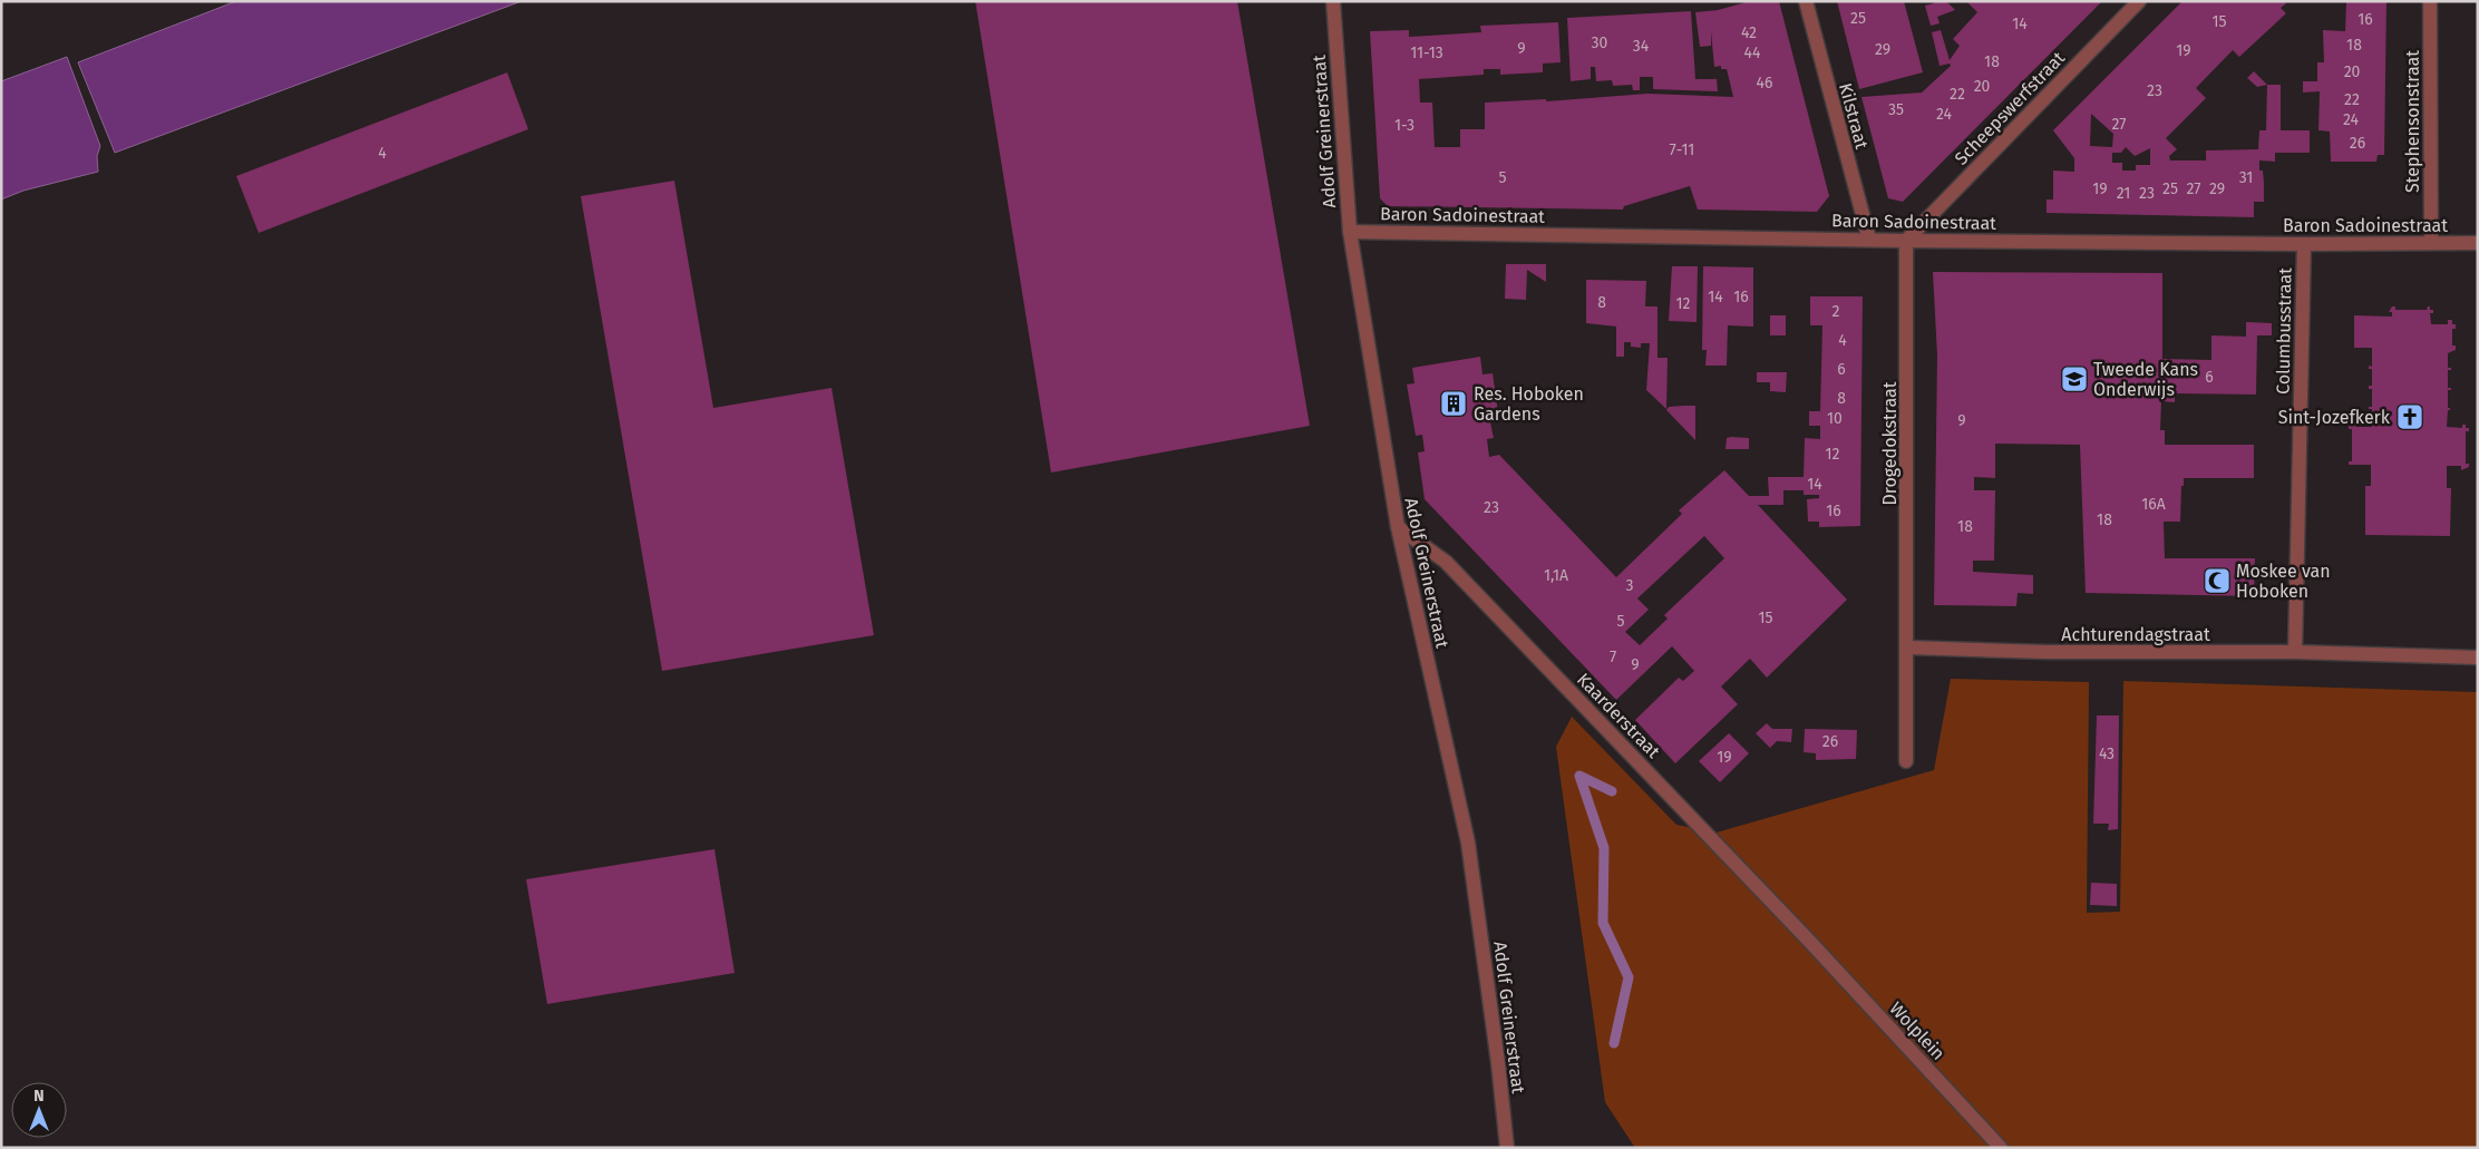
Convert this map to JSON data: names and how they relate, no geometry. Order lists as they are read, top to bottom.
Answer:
{
  "streets": {
    "street": [
      "Scheepswerfstraat",
      "Kilstraat",
      "Stephensonstraat",
      "Adolf Greinerstraat",
      "Baron Sadoinestraat",
      "Columbusstraat",
      "Drogedokstraat",
      "Achturendagstraat",
      "Kaarderstraat",
      "Wolplein"
    ]
  },
  "crossings": [
    ["Scheepswerfstraat", "Baron Sadoinestraat"],
    ["Scheepswerfstraat", "Drogedokstraat"],
    ["Kilstraat", "Baron Sadoinestraat"],
    ["Stephensonstraat", "Baron Sadoinestraat"],
    ["Adolf Greinerstraat", "Baron Sadoinestraat"],
    ["Adolf Greinerstraat", "Kaarderstraat"],
    ["Baron Sadoinestraat", "Columbusstraat"],
    ["Baron Sadoinestraat", "Drogedokstraat"],
    ["Columbusstraat", "Achturendagstraat"],
    ["Drogedokstraat", "Achturendagstraat"],
    ["Kaarderstraat", "Wolplein"]
  ],
  "places": {
    "school or university": ["Tweede Kans Onderwijs"],
    "building": ["Res. Hoboken Gardens"],
    "church": ["Sint-Jozefkerk"],
    "mosque": ["Moskee van Hoboken"]
  },
  "house_numbers": [
    "25",
    "16",
    "15",
    "14",
    "42",
    "30",
    "18",
    "34",
    "9",
    "29",
    "19",
    "11-13",
    "44",
    "18",
    "20",
    "46",
    "20",
    "23",
    "22",
    "22",
    "35",
    "24",
    "24",
    "27",
    "1-3",
    "26",
    "7-11",
    "4",
    "5",
    "31",
    "19",
    "25",
    "27",
    "29",
    "21",
    "23",
    "14",
    "16",
    "8",
    "12",
    "2",
    "4",
    "6",
    "6",
    "8",
    "10",
    "9",
    "12",
    "14",
    "16A",
    "23",
    "16",
    "18",
    "18",
    "1,1A",
    "3",
    "15",
    "5",
    "7",
    "9",
    "26",
    "43",
    "19"
  ],
  "north": "top"
}
